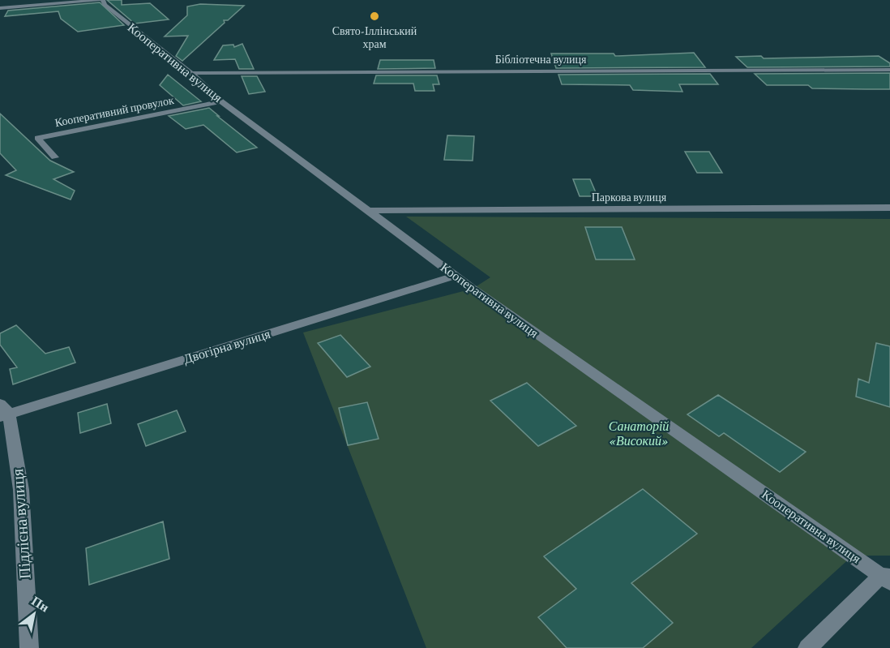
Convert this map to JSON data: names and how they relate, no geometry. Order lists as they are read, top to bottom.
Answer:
{
  "streets": {
    "street": [
      "Бібліотечна вулиця",
      "Кооперативна вулиця",
      "Кооперативний провулок",
      "Паркова вулиця",
      "Двогірна вулиця",
      "Підлісна вулиця"
    ]
  },
  "crossings": [
    ["Бібліотечна вулиця", "Кооперативна вулиця"],
    ["Кооперативна вулиця", "Кооперативний провулок"],
    ["Кооперативна вулиця", "Паркова вулиця"],
    ["Кооперативна вулиця", "Двогірна вулиця"],
    ["Двогірна вулиця", "Підлісна вулиця"]
  ],
  "parks": ["Санаторій «Високий»"],
  "places": ["Свято-Іллінський храм"],
  "north": "top right"
}
